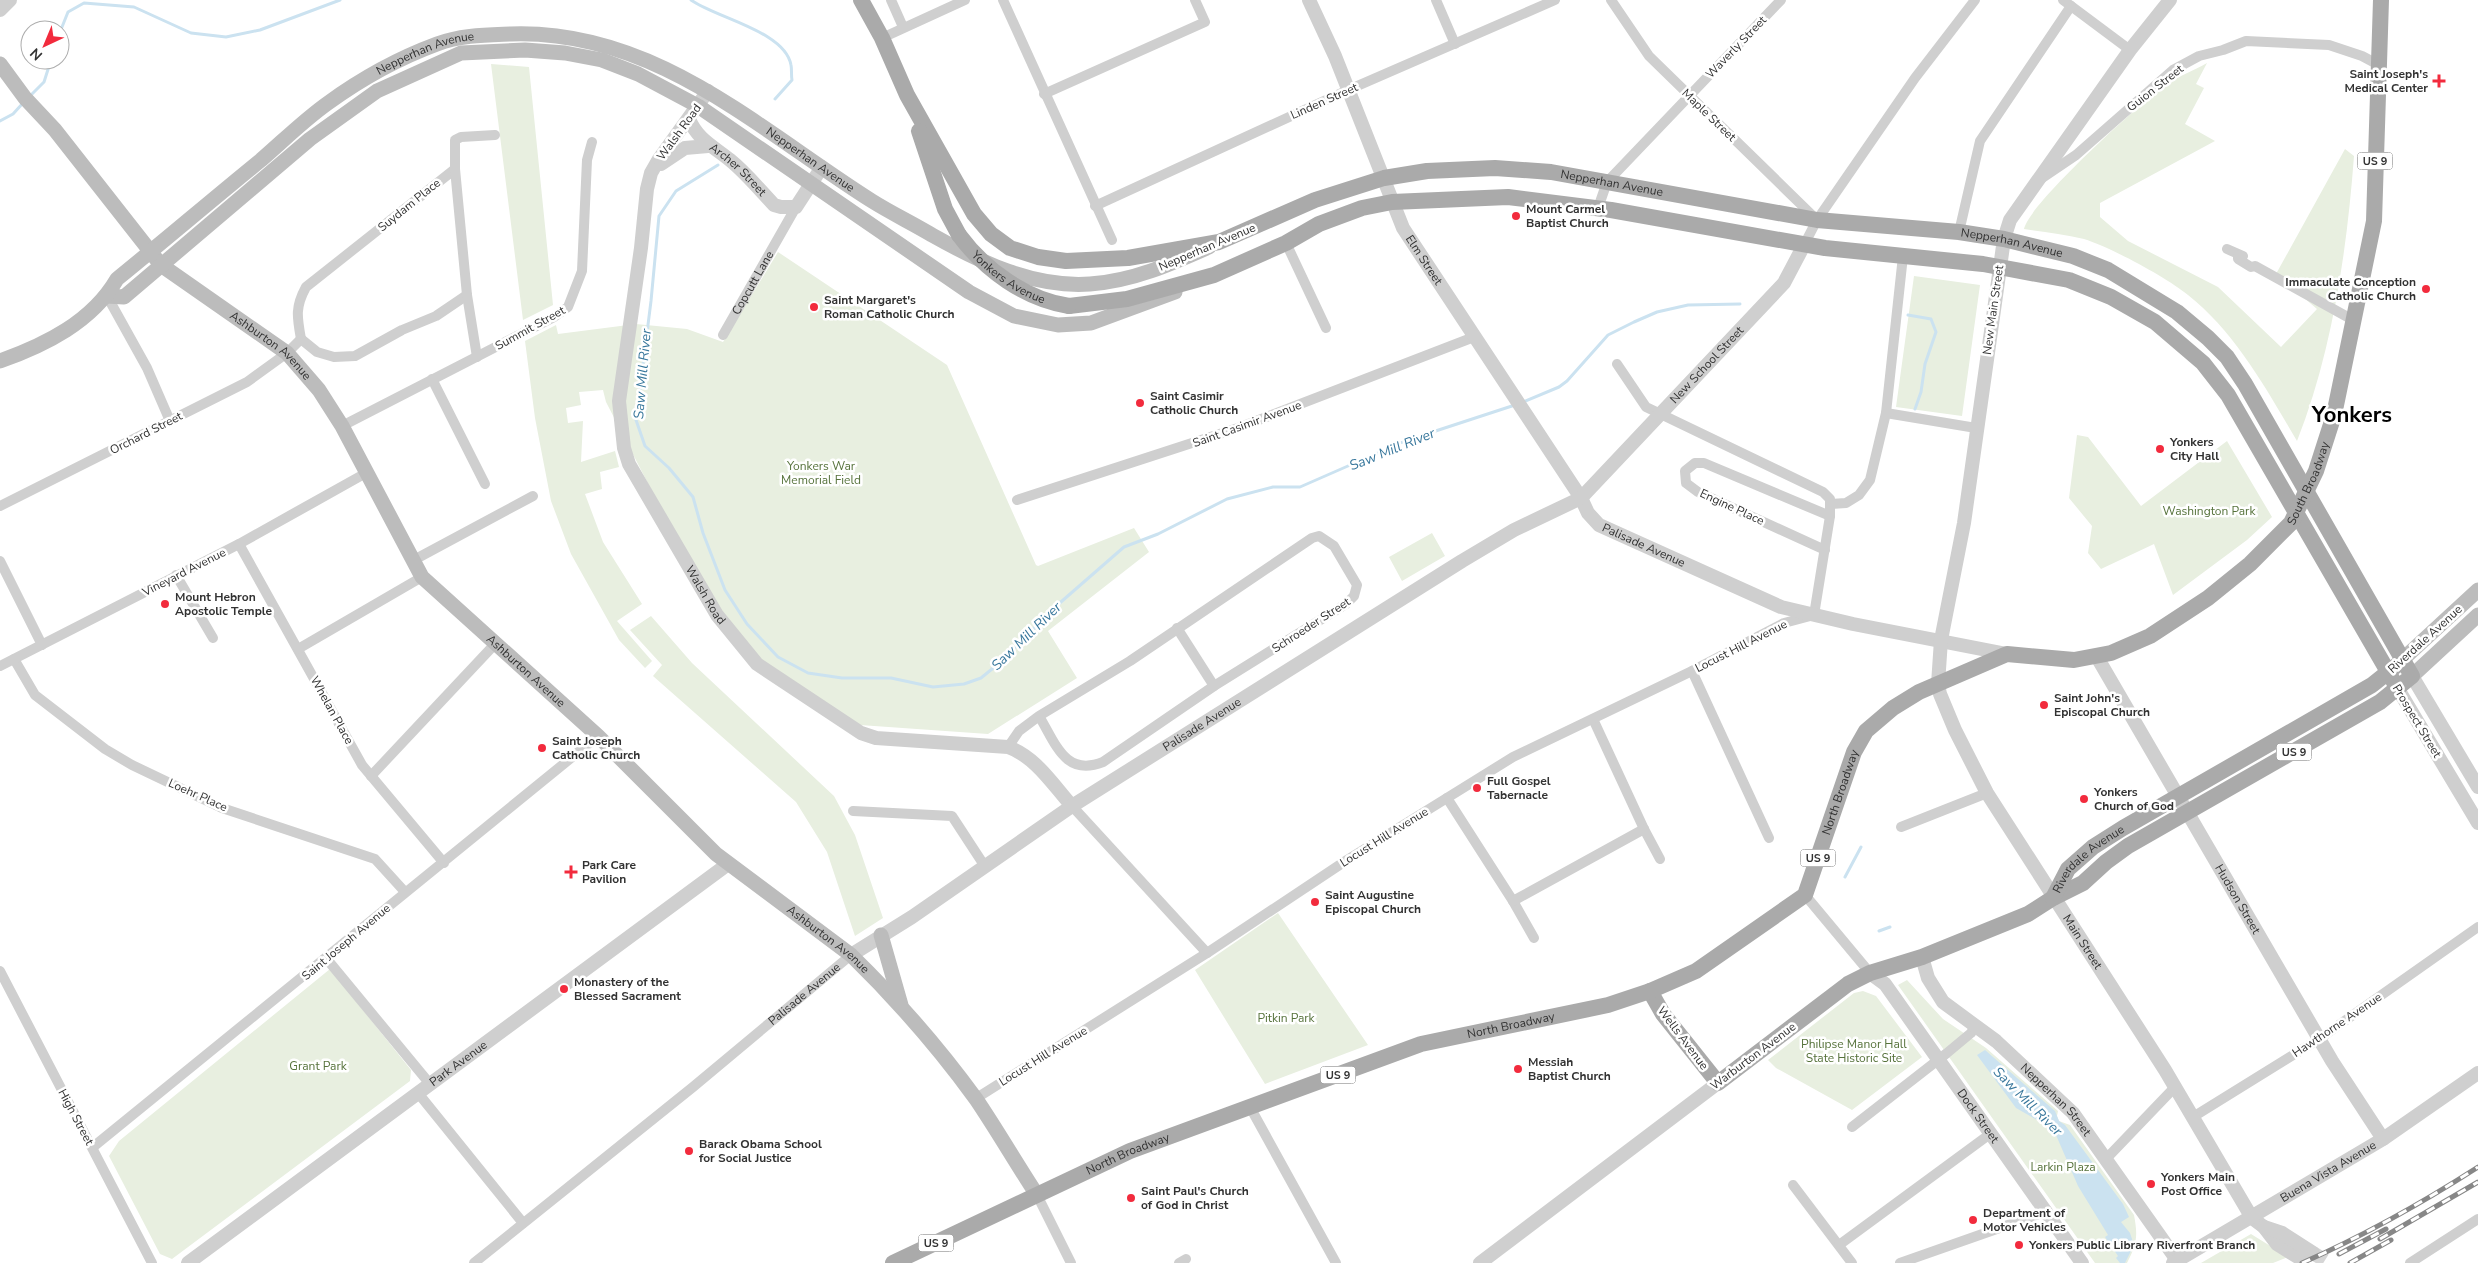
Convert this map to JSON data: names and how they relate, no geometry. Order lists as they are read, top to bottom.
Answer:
{
  "streets": {
    "main road": [
      "Nepperhan Avenue",
      "US 9",
      "Yonkers Avenue",
      "Ashburton Avenue",
      "South Broadway",
      "Riverdale Avenue",
      "Prospect Street",
      "North Broadway",
      "Wells Avenue",
      "Warburton Avenue"
    ],
    "street": [
      "Waverly Street",
      "Guion Street",
      "Linden Street",
      "Maple Street",
      "Walsh Road",
      "Archer Street",
      "Suydam Place",
      "Elm Street",
      "Copcutt Lane",
      "New Main Street",
      "Summit Street",
      "New School Street",
      "Saint Casimir Avenue",
      "Orchard Street",
      "Engine Place",
      "Palisade Avenue",
      "Vineyard Avenue",
      "Schroeder Street",
      "Locust Hill Avenue",
      "Whelan Place",
      "Loehr Place",
      "Hudson Street",
      "Saint Joseph Avenue",
      "Main Street",
      "Hawthorne Avenue",
      "Park Avenue",
      "Nepperhan Street",
      "Dock Street",
      "High Street",
      "Buena Vista Avenue"
    ]
  },
  "crossings": [
    ["Waverly Street", "Nepperhan Avenue"],
    ["Waverly Street", "Maple Street"],
    ["Nepperhan Avenue", "Maple Street"],
    ["Nepperhan Avenue", "Walsh Road"],
    ["Nepperhan Avenue", "Elm Street"],
    ["Nepperhan Avenue", "Yonkers Avenue"],
    ["Nepperhan Avenue", "Copcutt Lane"],
    ["Nepperhan Avenue", "New Main Street"],
    ["Nepperhan Avenue", "Ashburton Avenue"],
    ["Nepperhan Avenue", "New School Street"],
    ["Nepperhan Avenue", "South Broadway"],
    ["Nepperhan Avenue", "Prospect Street"],
    ["Guion Street", "New Main Street"],
    ["Guion Street", "South Broadway"],
    ["Linden Street", "Elm Street"],
    ["Maple Street", "New School Street"],
    ["Walsh Road", "Archer Street"],
    ["Walsh Road", "Palisade Avenue"],
    ["Walsh Road", "Schroeder Street"],
    ["Archer Street", "Copcutt Lane"],
    ["Suydam Place", "Summit Street"],
    ["Suydam Place", "Orchard Street"],
    ["Elm Street", "New School Street"],
    ["Elm Street", "Saint Casimir Avenue"],
    ["Elm Street", "Palisade Avenue"],
    ["New Main Street", "Palisade Avenue"],
    ["New Main Street", "Main Street"],
    ["Summit Street", "Ashburton Avenue"],
    ["Ashburton Avenue", "Orchard Street"],
    ["Ashburton Avenue", "Palisade Avenue"],
    ["Ashburton Avenue", "Vineyard Avenue"],
    ["Ashburton Avenue", "Locust Hill Avenue"],
    ["Ashburton Avenue", "North Broadway"],
    ["Ashburton Avenue", "Saint Joseph Avenue"],
    ["Ashburton Avenue", "Park Avenue"],
    ["New School Street", "Palisade Avenue"],
    ["South Broadway", "Palisade Avenue"],
    ["South Broadway", "Prospect Street"],
    ["South Broadway", "North Broadway"],
    ["South Broadway", "Hudson Street"],
    ["Palisade Avenue", "Locust Hill Avenue"],
    ["Palisade Avenue", "North Broadway"],
    ["Palisade Avenue", "Main Street"],
    ["Vineyard Avenue", "Whelan Place"],
    ["Vineyard Avenue", "Loehr Place"],
    ["Riverdale Avenue", "Prospect Street"],
    ["Riverdale Avenue", "Hudson Street"],
    ["Riverdale Avenue", "Main Street"],
    ["Riverdale Avenue", "Warburton Avenue"],
    ["Whelan Place", "Saint Joseph Avenue"],
    ["North Broadway", "Main Street"],
    ["North Broadway", "Wells Avenue"],
    ["Loehr Place", "Saint Joseph Avenue"],
    ["Hudson Street", "Hawthorne Avenue"],
    ["Hudson Street", "Buena Vista Avenue"],
    ["Saint Joseph Avenue", "High Street"],
    ["Main Street", "Hawthorne Avenue"],
    ["Main Street", "Warburton Avenue"],
    ["Main Street", "Buena Vista Avenue"],
    ["Wells Avenue", "Warburton Avenue"],
    ["Warburton Avenue", "Nepperhan Street"],
    ["Warburton Avenue", "Dock Street"],
    ["Nepperhan Street", "Buena Vista Avenue"]
  ],
  "districts": ["Yonkers"],
  "water": ["Saw Mill River"],
  "parks": [
    "Yonkers War Memorial Field",
    "Washington Park",
    "Pitkin Park",
    "Philipse Manor Hall State Historic Site",
    "Grant Park",
    "Larkin Plaza"
  ],
  "places": {
    "health": ["Saint Joseph's Medical Center", "Park Care Pavilion"],
    "other": [
      "Mount Carmel Baptist Church",
      "Immaculate Conception Catholic Church",
      "Saint Margaret's Roman Catholic Church",
      "Saint Casimir Catholic Church",
      "Yonkers City Hall",
      "Mount Hebron Apostolic Temple",
      "Saint John's Episcopal Church",
      "Saint Joseph Catholic Church",
      "Full Gospel Tabernacle",
      "Yonkers Church of God",
      "Saint Augustine Episcopal Church",
      "Monastery of the Blessed Sacrament",
      "Messiah Baptist Church",
      "Barack Obama School for Social Justice",
      "Yonkers Main Post Office",
      "Saint Paul's Church of God in Christ",
      "Department of Motor Vehicles",
      "Yonkers Public Library Riverfront Branch"
    ]
  },
  "north": "bottom left"
}
